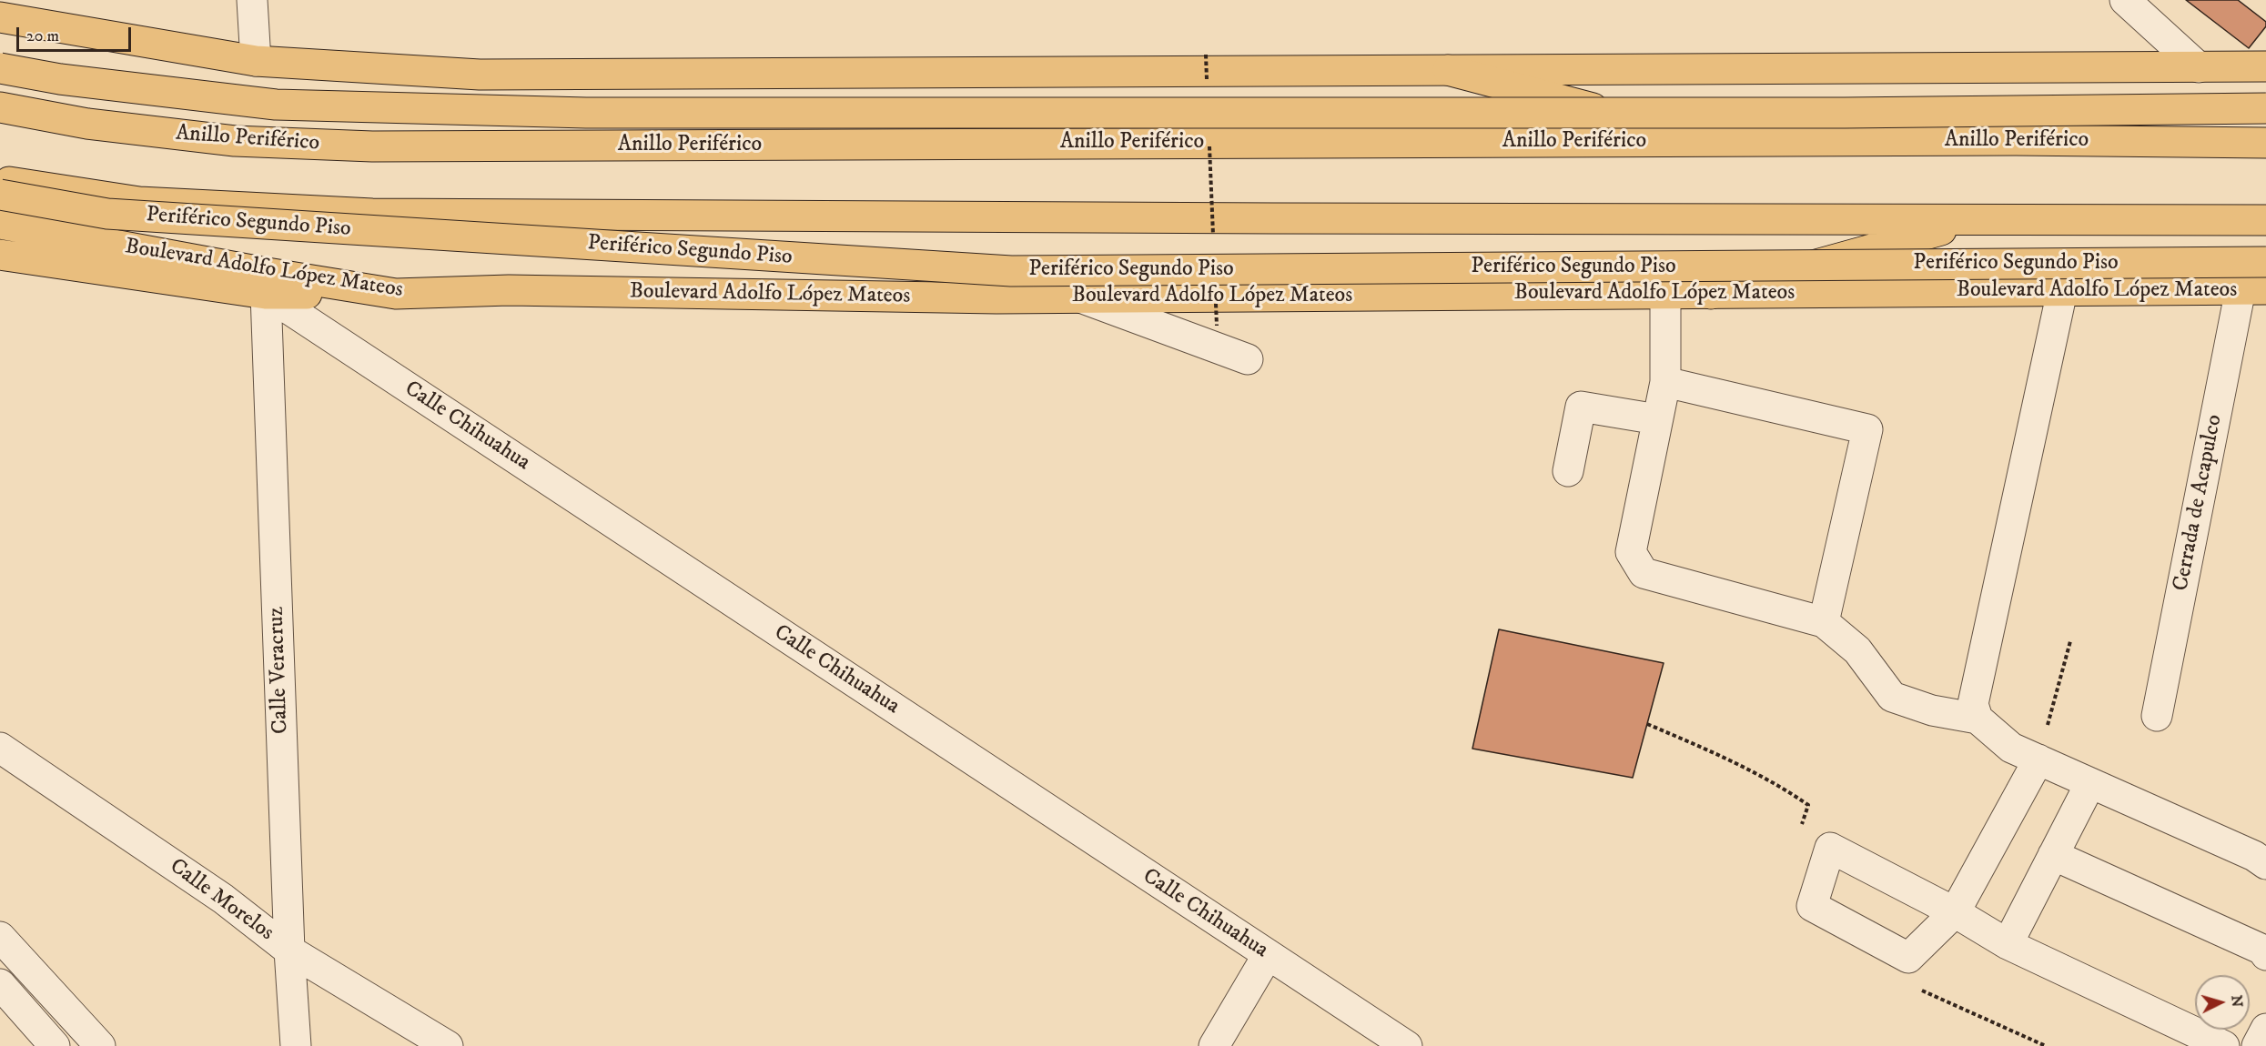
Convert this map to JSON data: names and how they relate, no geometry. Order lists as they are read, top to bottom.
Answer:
{
  "streets": {
    "main road": ["Anillo Periférico", "Periférico Segundo Piso", "Boulevard Adolfo López Mateos"],
    "street": [
      "Calle Chihuahua",
      "Cerrada de Acapulco",
      "Calle Veracruz",
      "Calle Morelos"
    ]
  },
  "crossings": [
    ["Boulevard Adolfo López Mateos", "Cerrada de Acapulco"],
    ["Calle Chihuahua", "Calle Veracruz"],
    ["Calle Veracruz", "Calle Morelos"]
  ],
  "scale_bar": "20 m",
  "north": "right"
}
